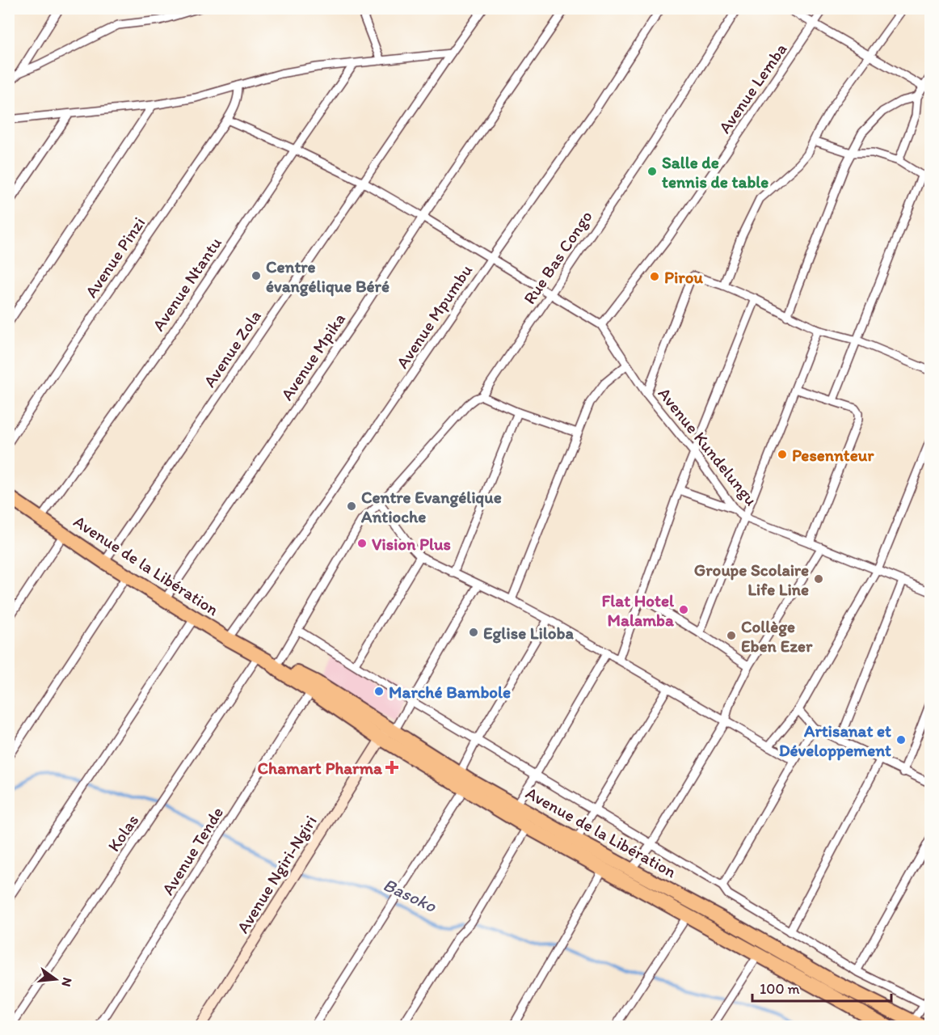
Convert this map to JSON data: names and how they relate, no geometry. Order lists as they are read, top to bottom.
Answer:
{
  "streets": {
    "highway": ["Avenue de la Libération"],
    "street": [
      "Avenue Lemba",
      "Avenue Pinzi",
      "Rue Bas Congo",
      "Avenue Ntantu",
      "Avenue Mpumbu",
      "Avenue Zola",
      "Avenue Mpika",
      "Avenue Kundelungu",
      "Kolas",
      "Avenue Tende",
      "Avenue Ngiri-Ngiri"
    ]
  },
  "crossings": [
    ["Avenue Lemba", "Avenue Kundelungu"],
    ["Rue Bas Congo", "Kolas"],
    ["Avenue Ntantu", "Avenue de la Libération"],
    ["Avenue Mpumbu", "Avenue de la Libération"],
    ["Avenue Zola", "Avenue de la Libération"],
    ["Avenue Mpika", "Avenue de la Libération"],
    ["Avenue de la Libération", "Kolas"],
    ["Avenue de la Libération", "Avenue Tende"],
    ["Avenue de la Libération", "Avenue Ngiri-Ngiri"]
  ],
  "water": ["Basoko"],
  "places": {
    "other": [
      "Salle de tennis de table",
      "Centre évangélique Béré",
      "Pirou",
      "Pesennteur",
      "Centre Evangélique Antioche",
      "Vision Plus",
      "Groupe Scolaire Life Line",
      "Flat Hotel Malamba",
      "Eglise Liloba",
      "Collège Eben Ezer",
      "Marché Bambole",
      "Artisanat et Développement"
    ],
    "health": ["Chamart Pharma"]
  },
  "scale_bar": "100 m",
  "north": "right"
}
